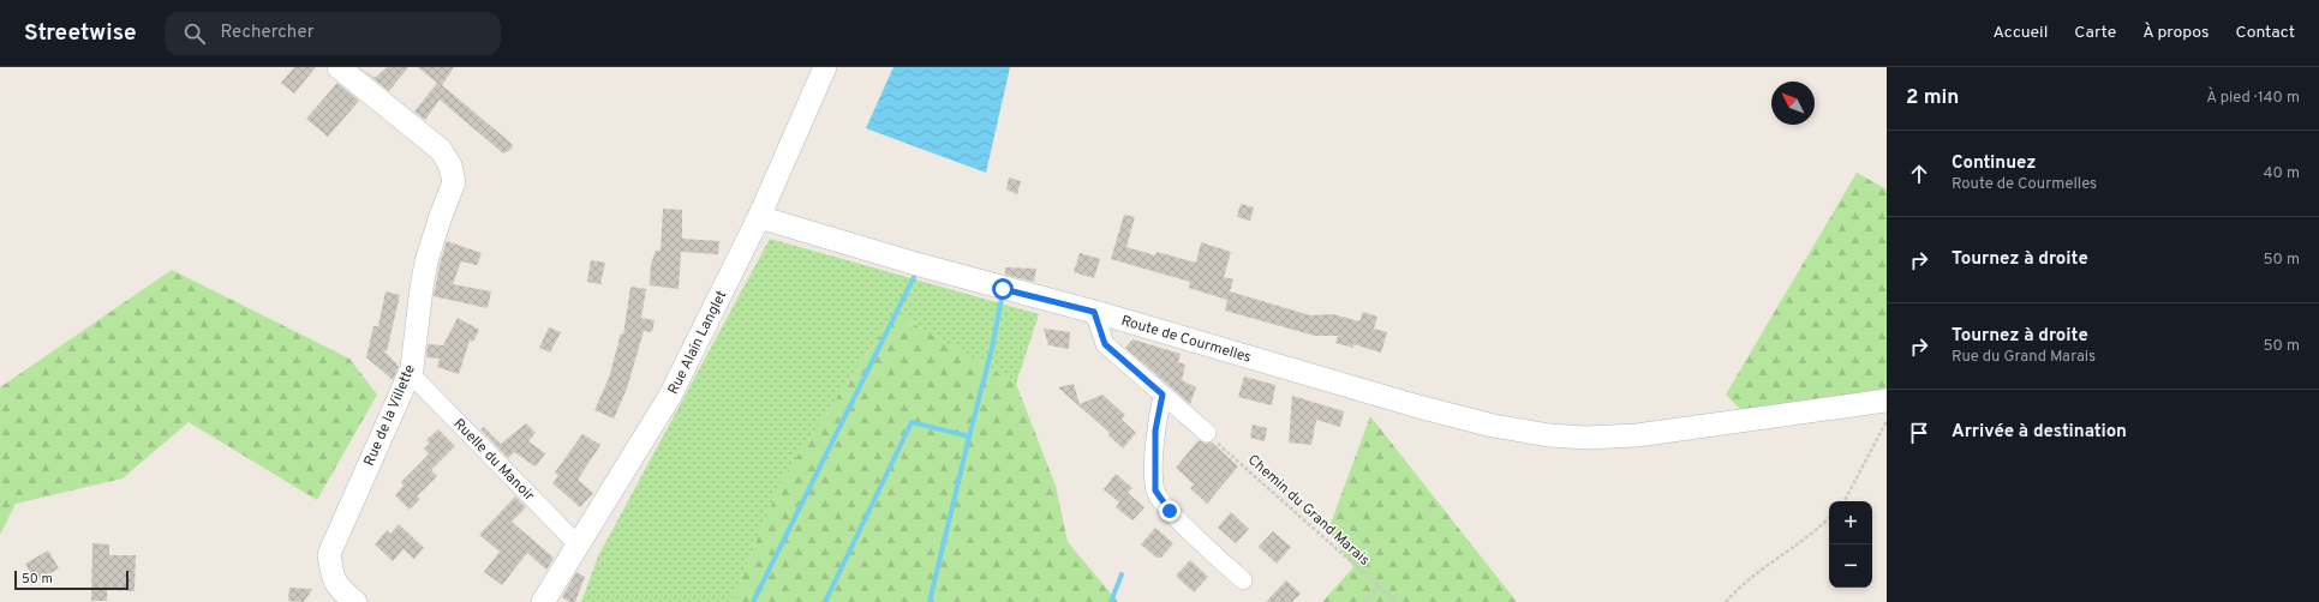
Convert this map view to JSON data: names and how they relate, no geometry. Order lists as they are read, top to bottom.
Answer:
{
  "streets": {
    "street": [
      "Route de Courmelles",
      "Rue Alain Langlet",
      "Rue de la Villette",
      "Ruelle du Manoir"
    ],
    "path": ["Chemin du Grand Marais"]
  },
  "crossings": [
    ["Route de Courmelles", "Rue Alain Langlet"],
    ["Rue Alain Langlet", "Ruelle du Manoir"],
    ["Rue de la Villette", "Ruelle du Manoir"]
  ],
  "scale_bar": "50 m",
  "north": "top left",
  "page": {
    "header": "Streetwise",
    "search": "Rechercher",
    "nav": [
      "Accueil",
      "Carte",
      "À propos",
      "Contact"
    ],
    "heading": ["2 min", "À pied · 140 m"],
    "list": [
      ["Continuez", "Route de Courmelles", "40 m"],
      ["Tournez à droite", "50 m"],
      ["Tournez à droite", "Rue du Grand Marais", "50 m"],
      "Arrivée à destination"
    ],
    "map_buttons": ["+", "−"],
    "scale": "50 m"
  }
}
